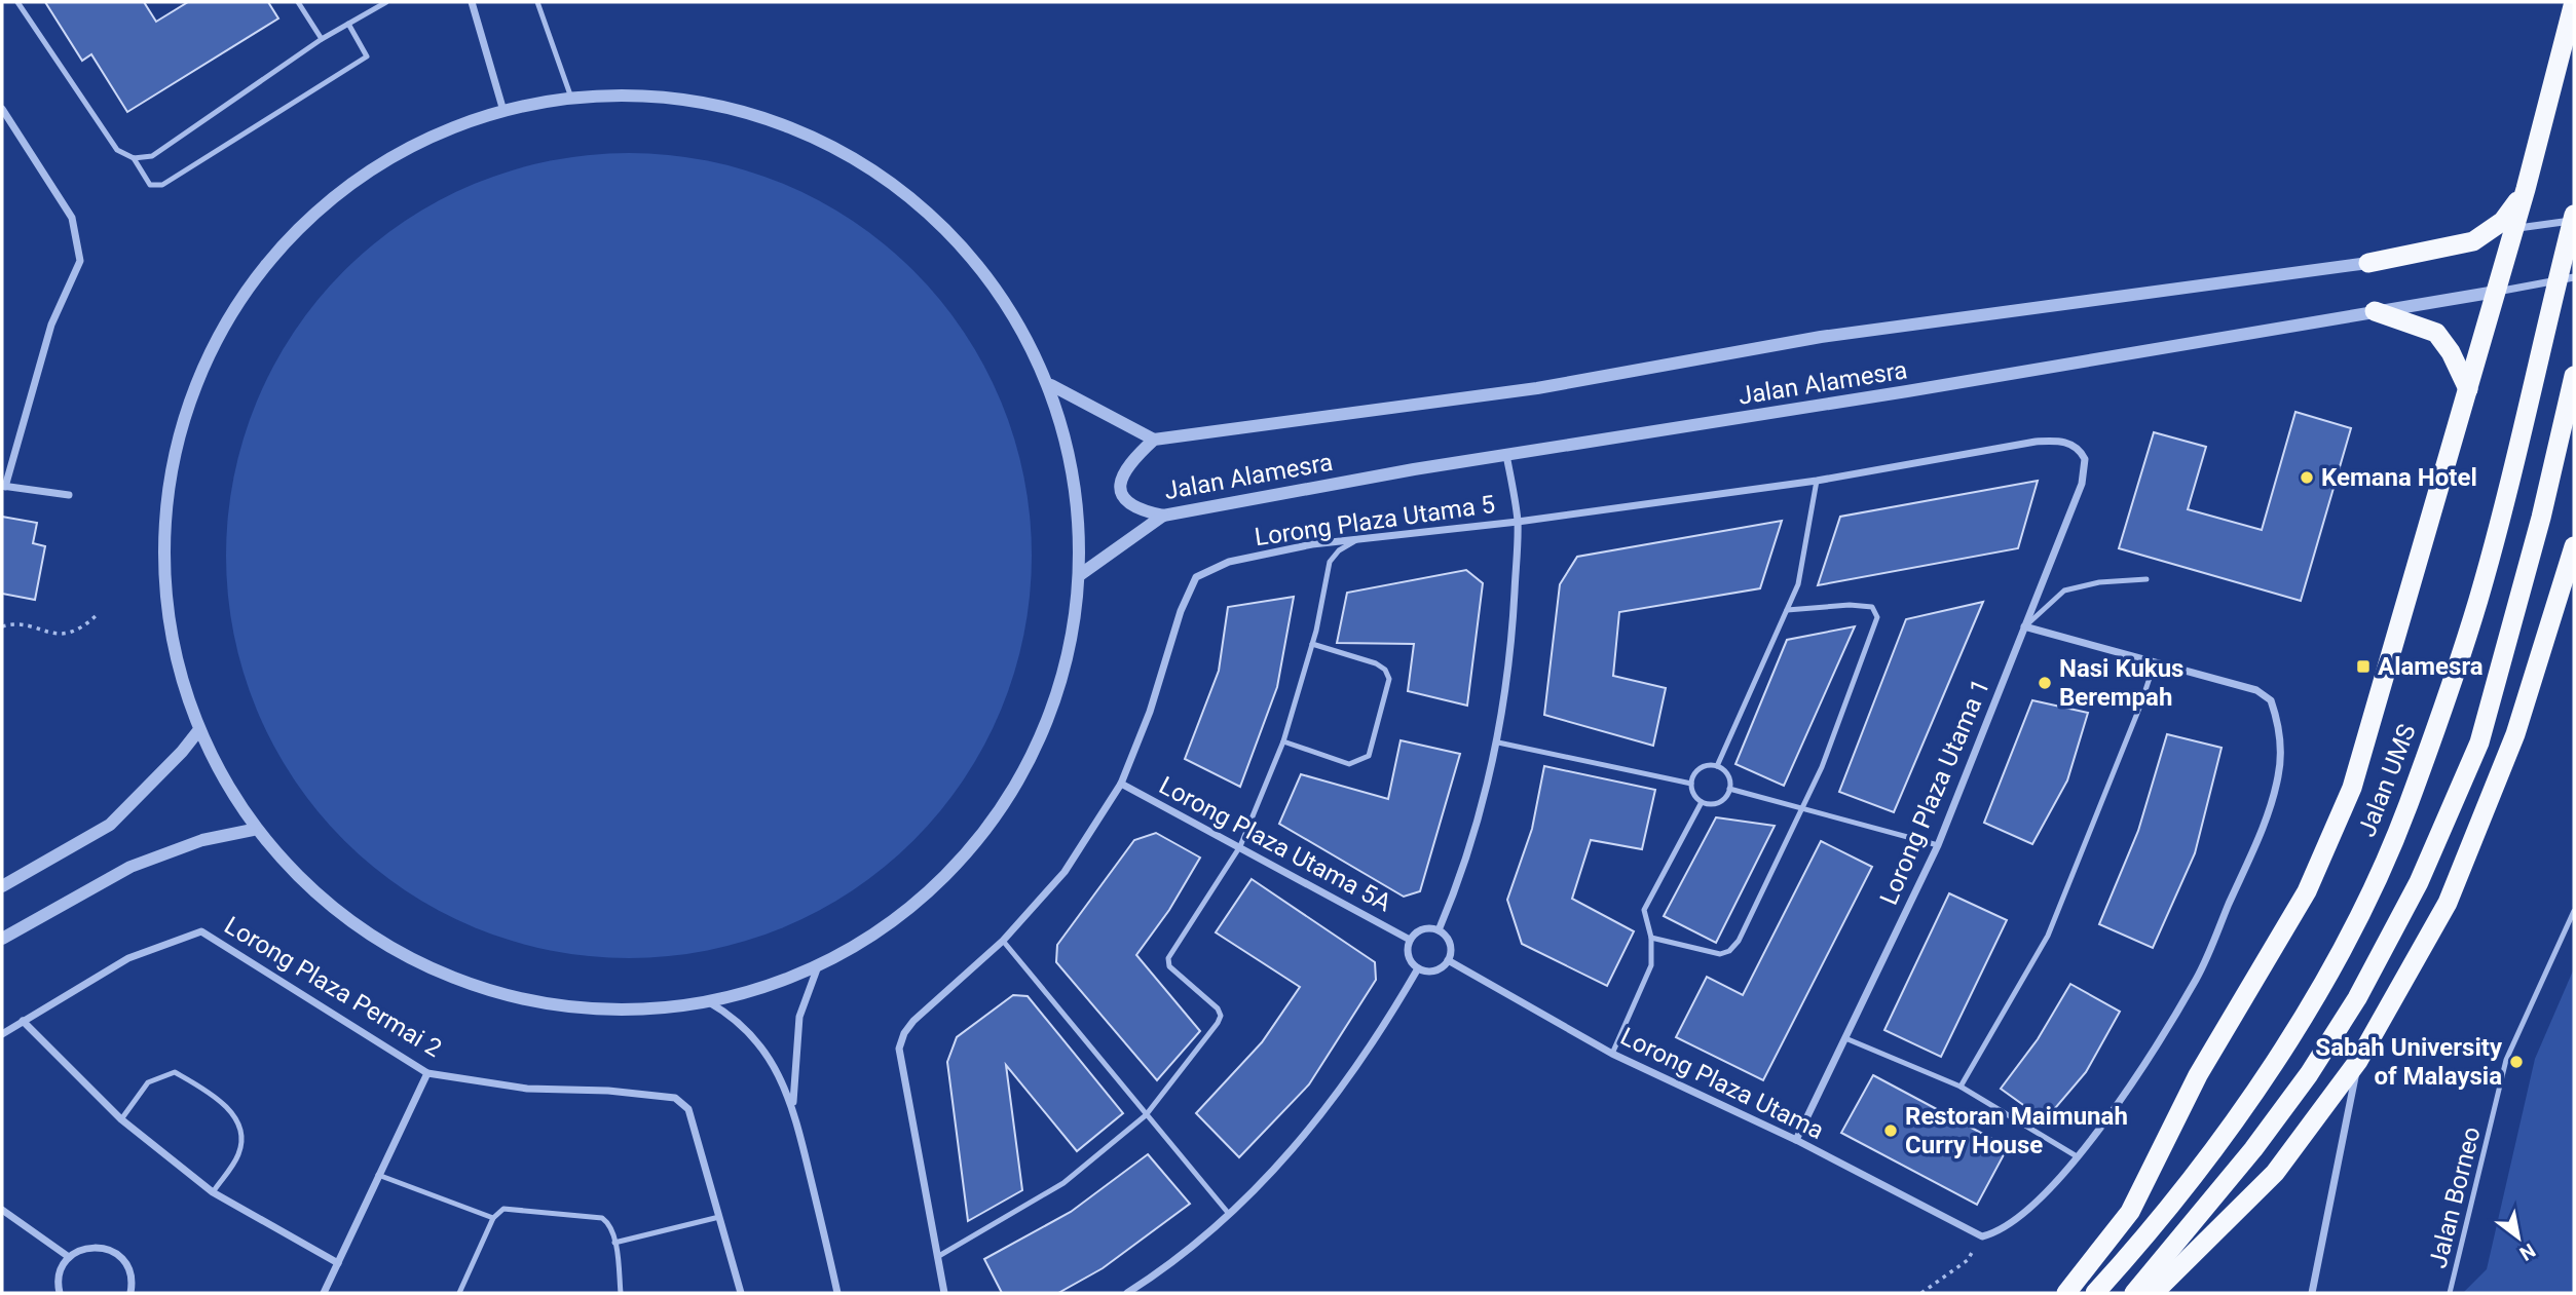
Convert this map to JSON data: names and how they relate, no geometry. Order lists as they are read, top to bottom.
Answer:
{
  "streets": {
    "highway": ["Jalan UMS"],
    "street": [
      "Jalan Alamesra",
      "Lorong Plaza Utama 5",
      "Lorong Plaza Utama 1",
      "Lorong Plaza Utama 5A",
      "Lorong Plaza Permai 2",
      "Lorong Plaza Utama"
    ],
    "lane": ["Jalan Borneo"]
  },
  "crossings": [
    ["Lorong Plaza Utama 5", "Lorong Plaza Utama 1"],
    ["Lorong Plaza Utama 5", "Lorong Plaza Utama 5A"],
    ["Lorong Plaza Utama 1", "Lorong Plaza Utama"],
    ["Lorong Plaza Utama 5A", "Lorong Plaza Utama"]
  ],
  "places": {
    "other": [
      "Kemana Hotel",
      "Nasi Kukus Berempah",
      "Sabah University of Malaysia",
      "Restoran Maimunah Curry House"
    ],
    "transit": ["Alamesra"]
  },
  "north": "bottom right"
}
